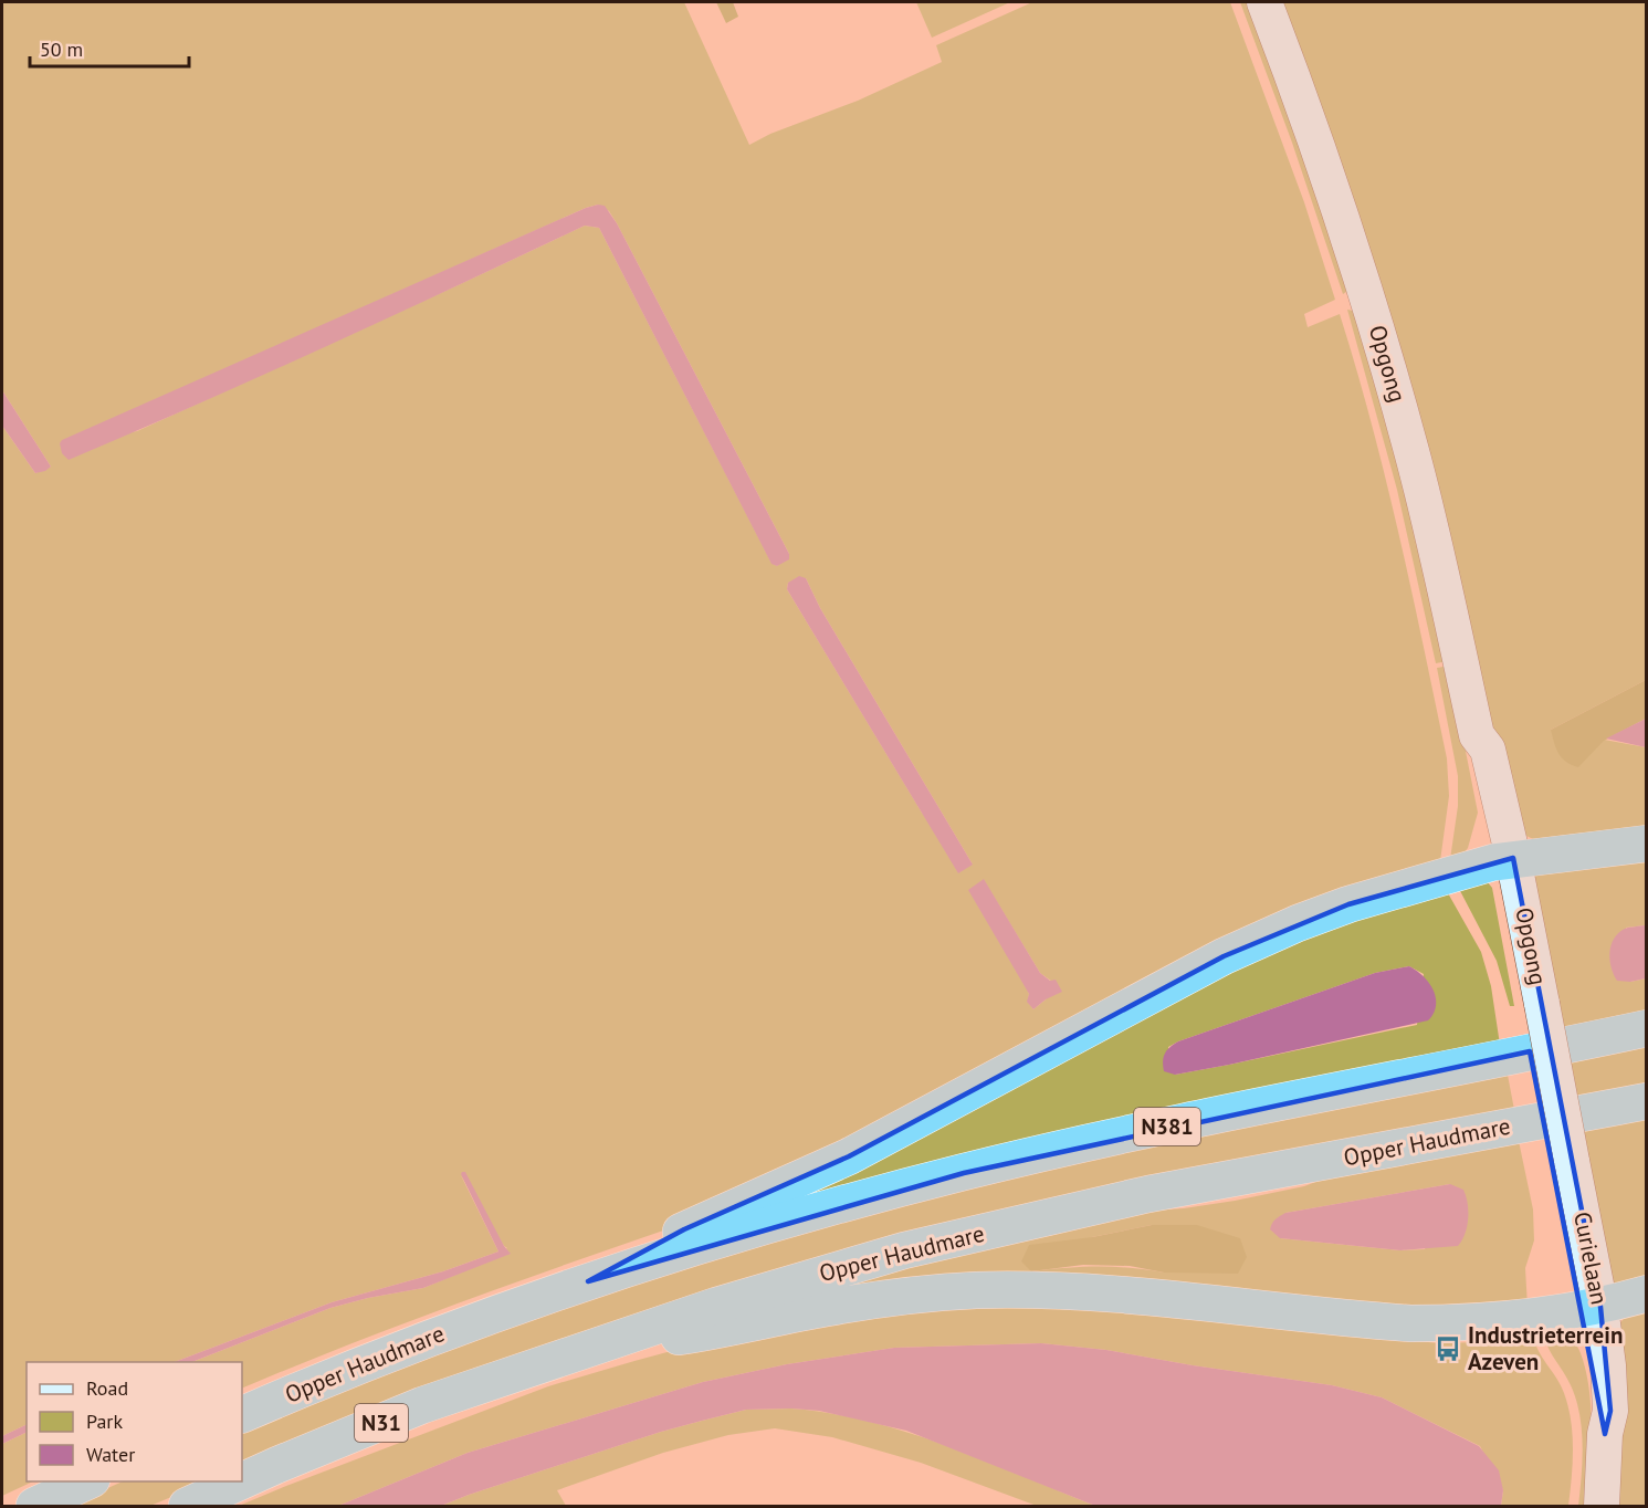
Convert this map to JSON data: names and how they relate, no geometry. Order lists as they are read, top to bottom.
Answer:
{
  "streets": {
    "highway": ["N381", "Opper Haudmare", "N31"],
    "main road": ["Opgong", "Curielaan"]
  },
  "crossings": [
    ["Opgong", "Curielaan"],
    ["Opper Haudmare", "N31"]
  ],
  "places": {
    "bus stop": ["Industrieterrein Azeven"]
  },
  "legend": ["Road", "Park", "Water"],
  "scale_bar": "50 m"
}
